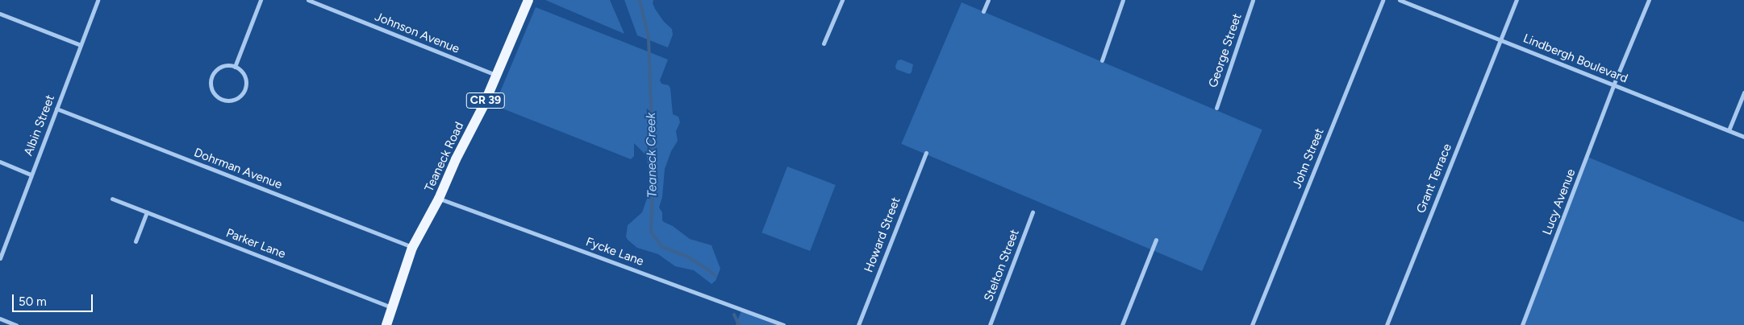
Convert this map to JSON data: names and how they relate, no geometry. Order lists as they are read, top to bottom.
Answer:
{
  "streets": {
    "main road": ["CR 39", "Teaneck Road"],
    "street": [
      "Johnson Avenue",
      "George Street",
      "Lindbergh Boulevard",
      "Albin Street",
      "John Street",
      "Dohrman Avenue",
      "Grant Terrace",
      "Lucy Avenue",
      "Howard Street",
      "Parker Lane",
      "Fycke Lane",
      "Stelton Street"
    ]
  },
  "crossings": [
    ["Johnson Avenue", "Teaneck Road"],
    ["Lindbergh Boulevard", "Grant Terrace"],
    ["Lindbergh Boulevard", "Lucy Avenue"],
    ["Albin Street", "Dohrman Avenue"],
    ["Teaneck Road", "Dohrman Avenue"],
    ["Teaneck Road", "Parker Lane"],
    ["Teaneck Road", "Fycke Lane"]
  ],
  "water": ["Teaneck Creek"],
  "scale_bar": "50 m"
}
